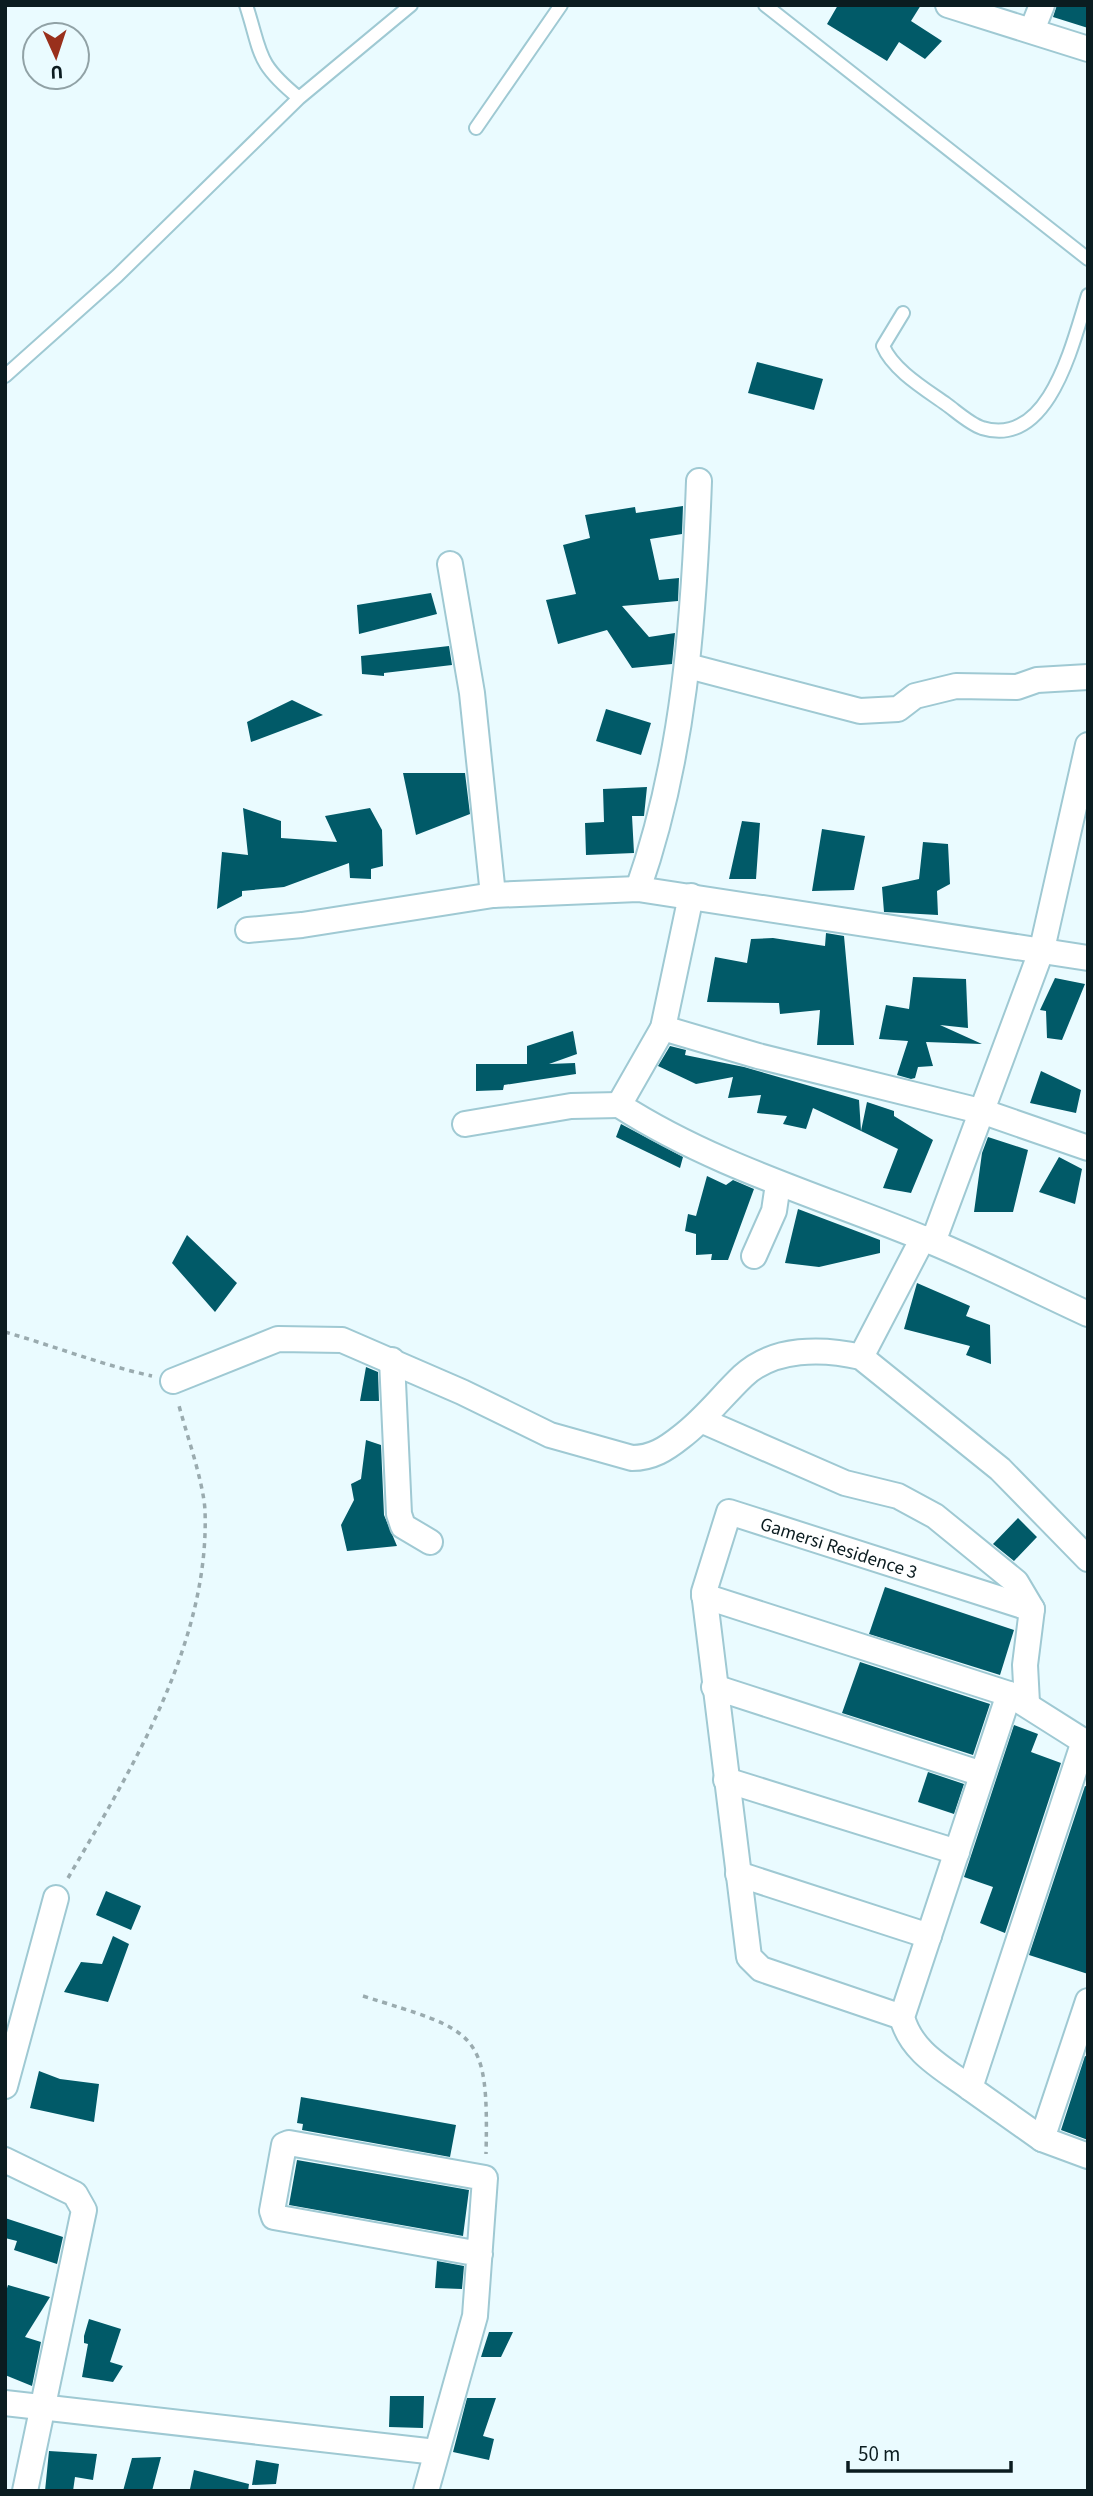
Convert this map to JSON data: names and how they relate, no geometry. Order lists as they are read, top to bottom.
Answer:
{
  "streets": {
    "street": ["Gamersi Residence 3"]
  },
  "scale_bar": "50 m",
  "north": "bottom"
}
